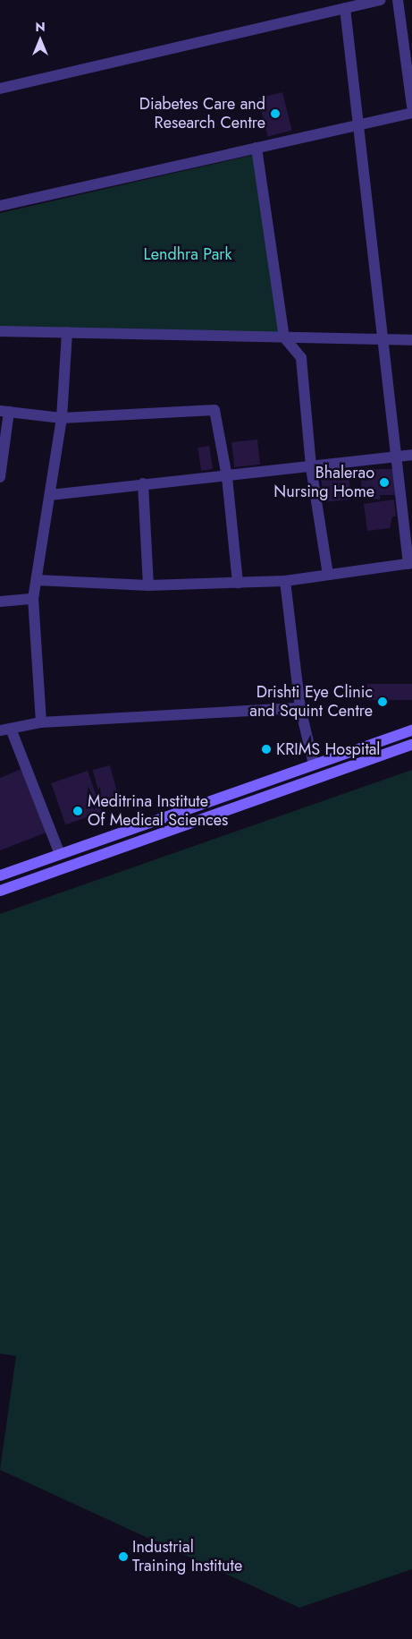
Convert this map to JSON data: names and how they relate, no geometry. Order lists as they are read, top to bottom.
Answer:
{
  "parks": ["Lendhra Park"],
  "places": [
    "Diabetes Care and Research Centre",
    "Bhalerao Nursing Home",
    "Drishti Eye Clinic and Squint Centre",
    "KRIMS Hospital",
    "Meditrina Institute Of Medical Sciences",
    "Industrial Training Institute"
  ],
  "north": "top"
}
